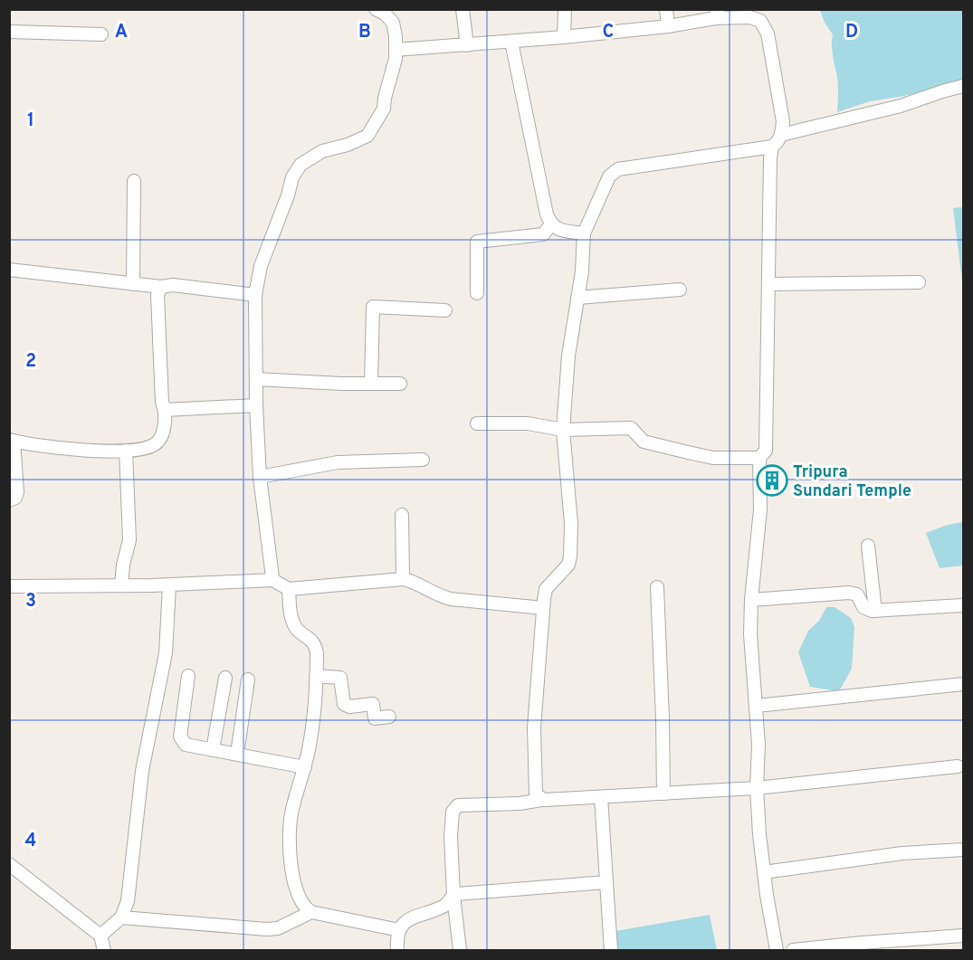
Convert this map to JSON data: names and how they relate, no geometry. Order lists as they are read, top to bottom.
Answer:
{
  "places": {
    "building": ["Tripura Sundari Temple"]
  },
  "grid": {
    "columns": [
      "A",
      "B",
      "C",
      "D"
    ],
    "rows": [
      "1",
      "2",
      "3",
      "4"
    ]
  }
}
